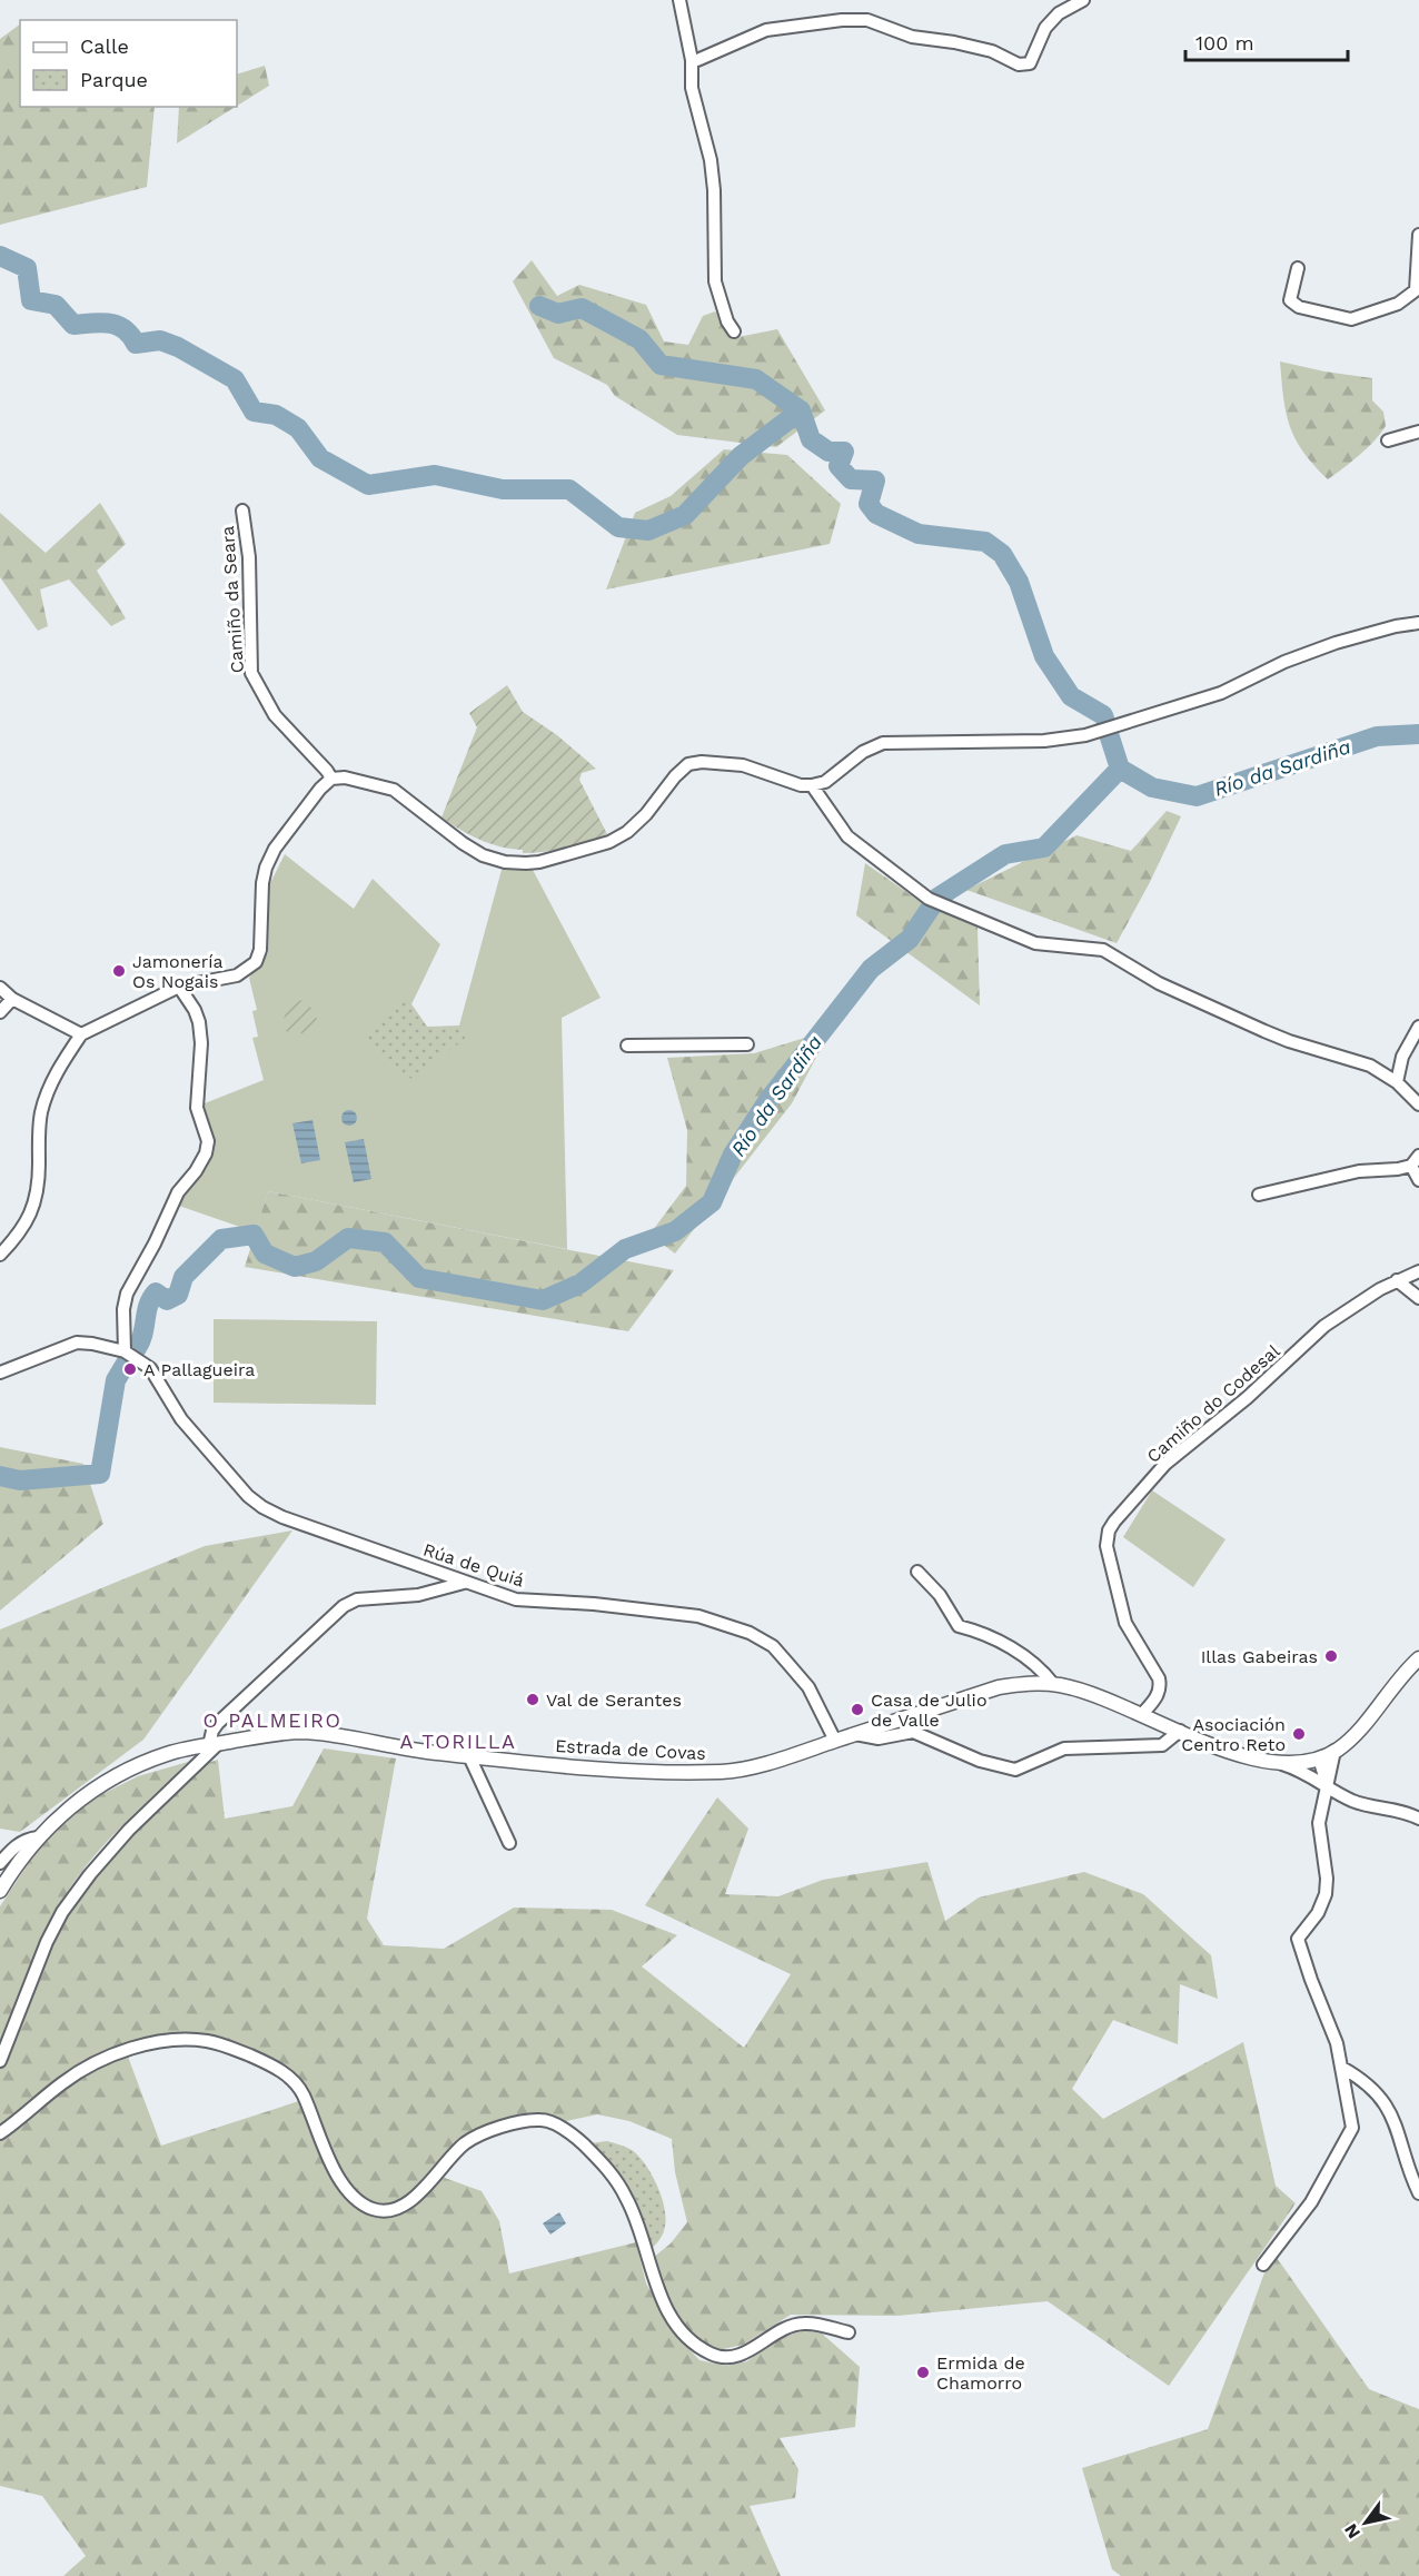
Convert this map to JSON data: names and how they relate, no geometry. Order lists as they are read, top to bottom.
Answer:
{
  "streets": {
    "main road": ["Estrada de Covas"],
    "street": ["Camiño da Seara", "Camiño do Codesal", "Rúa de Quiá"]
  },
  "crossings": [
    ["Camiño do Codesal", "Estrada de Covas"],
    ["Rúa de Quiá", "Estrada de Covas"]
  ],
  "districts": ["O PALMEIRO", "A TORILLA"],
  "water": ["Río da Sardiña"],
  "places": [
    "Jamonería Os Nogais",
    "A Pallagueira",
    "Illas Gabeiras",
    "Val de Serantes",
    "Casa de Julio de Valle",
    "Asociación Centro Reto",
    "Ermida de Chamorro"
  ],
  "legend": ["Calle", "Parque"],
  "scale_bar": "100 m",
  "north": "bottom left"
}
